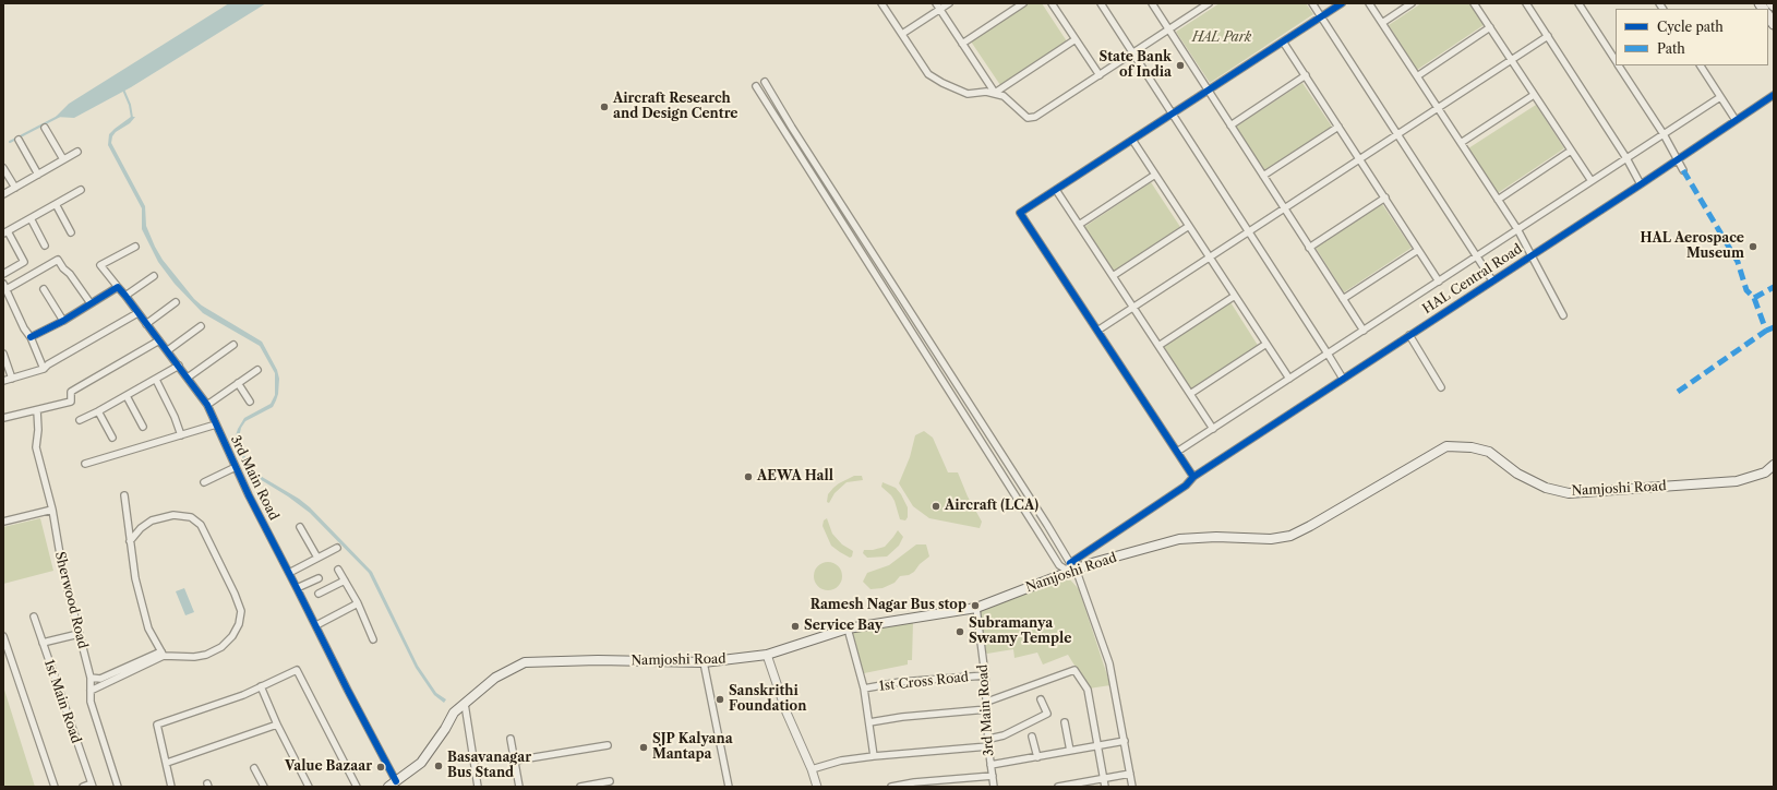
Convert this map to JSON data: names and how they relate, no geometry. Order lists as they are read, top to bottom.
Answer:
{
  "streets": {
    "main road": ["Namjoshi Road"],
    "street": [
      "HAL Central Road",
      "3rd Main Road",
      "Sherwood Road",
      "1st Cross Road",
      "1st Main Road"
    ]
  },
  "crossings": [
    ["HAL Central Road", "Namjoshi Road"],
    ["3rd Main Road", "Namjoshi Road"],
    ["3rd Main Road", "1st Cross Road"]
  ],
  "parks": ["HAL Park"],
  "places": [
    "State Bank of India",
    "Aircraft Research and Design Centre",
    "HAL Aerospace Museum",
    "AEWA Hall",
    "Aircraft (LCA)",
    "Ramesh Nagar Bus stop",
    "Service Bay",
    "Subramanya Swamy Temple",
    "Sanskrithi Foundation",
    "SJP Kalyana Mantapa",
    "Basavanagar Bus Stand",
    "Value Bazaar"
  ],
  "legend": ["Cycle path", "Path"]
}
